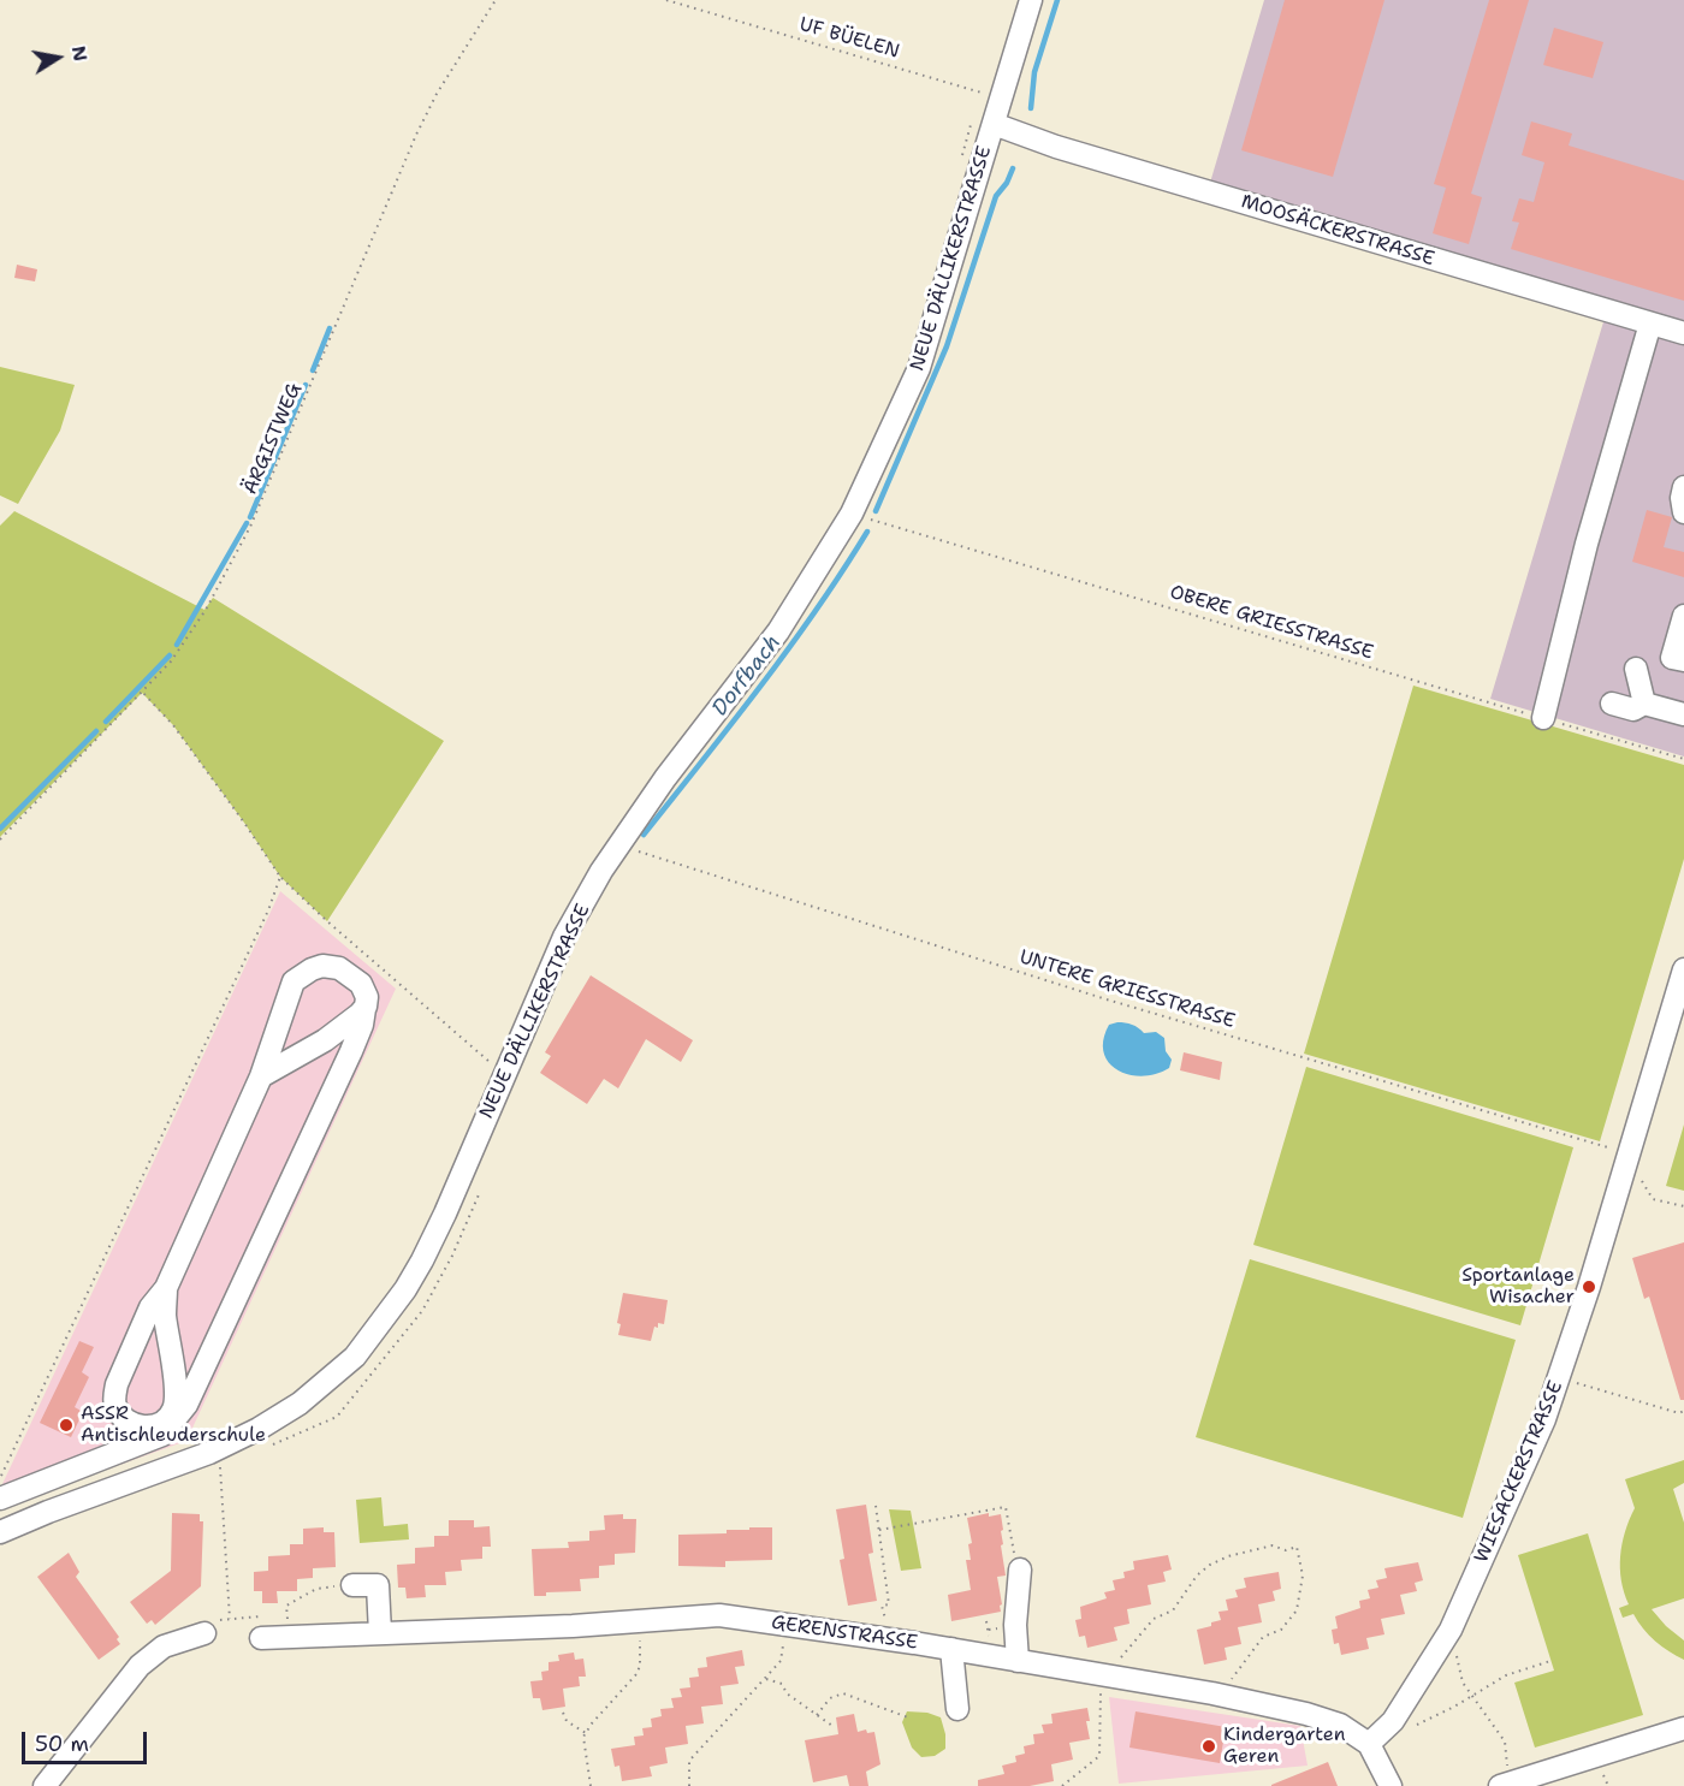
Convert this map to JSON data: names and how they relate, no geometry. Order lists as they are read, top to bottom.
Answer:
{
  "streets": {
    "street": [
      "MOOSÄCKERSTRASSE",
      "NEUE DÄLLIKERSTRASSE",
      "WIESACKERSTRASSE",
      "GERENSTRASSE"
    ],
    "path": [
      "UF BÜELEN",
      "ÄRGISTWEG",
      "OBERE GRIESSTRASSE",
      "UNTERE GRIESSTRASSE"
    ]
  },
  "crossings": [
    ["MOOSÄCKERSTRASSE", "NEUE DÄLLIKERSTRASSE"],
    ["NEUE DÄLLIKERSTRASSE", "OBERE GRIESSTRASSE"],
    ["NEUE DÄLLIKERSTRASSE", "UNTERE GRIESSTRASSE"],
    ["UNTERE GRIESSTRASSE", "WIESACKERSTRASSE"],
    ["WIESACKERSTRASSE", "GERENSTRASSE"]
  ],
  "water": ["Dorfbach"],
  "places": ["Sportanlage Wisacher", "ASSR Antischleuderschule", "Kindergarten Geren"],
  "scale_bar": "50 m",
  "north": "right"
}
